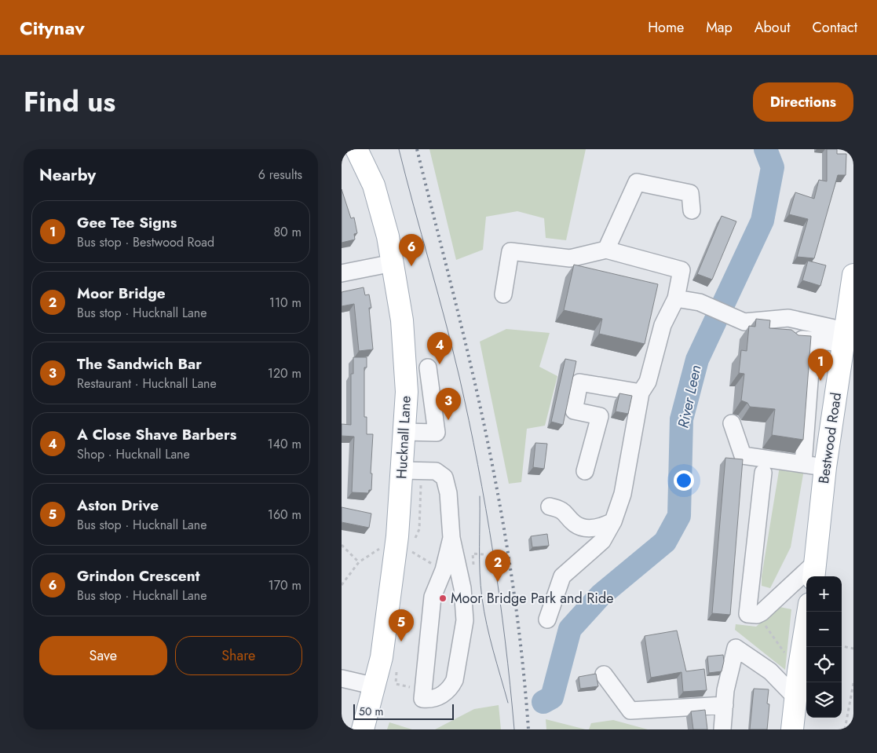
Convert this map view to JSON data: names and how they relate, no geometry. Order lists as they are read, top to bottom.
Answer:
{
  "streets": {
    "main road": ["Hucknall Lane", "Bestwood Road"]
  },
  "water": ["River Leen"],
  "places": ["Moor Bridge Park and Ride"],
  "scale_bar": "50 m",
  "page": {
    "header": "Citynav",
    "nav": [
      "Home",
      "Map",
      "About",
      "Contact"
    ],
    "title": "Find us",
    "buttons": [
      "Directions",
      ["Save", "Share"]
    ],
    "heading": ["Nearby", "6 results"],
    "list": [
      {
        "mark": "1",
        "name": "Gee Tee Signs",
        "note": "Bus stop · Bestwood Road",
        "value": "80 m"
      },
      {
        "mark": "2",
        "name": "Moor Bridge",
        "note": "Bus stop · Hucknall Lane",
        "value": "110 m"
      },
      {
        "mark": "3",
        "name": "The Sandwich Bar",
        "note": "Restaurant · Hucknall Lane",
        "value": "120 m"
      },
      {
        "mark": "4",
        "name": "A Close Shave Barbers",
        "note": "Shop · Hucknall Lane",
        "value": "140 m"
      },
      {
        "mark": "5",
        "name": "Aston Drive",
        "note": "Bus stop · Hucknall Lane",
        "value": "160 m"
      },
      {
        "mark": "6",
        "name": "Grindon Crescent",
        "note": "Bus stop · Hucknall Lane",
        "value": "170 m"
      }
    ],
    "pins": [
      "6",
      "4",
      "1",
      "3",
      "2",
      "5"
    ],
    "map_buttons": ["+", "−"],
    "scale": "50 m"
  }
}
